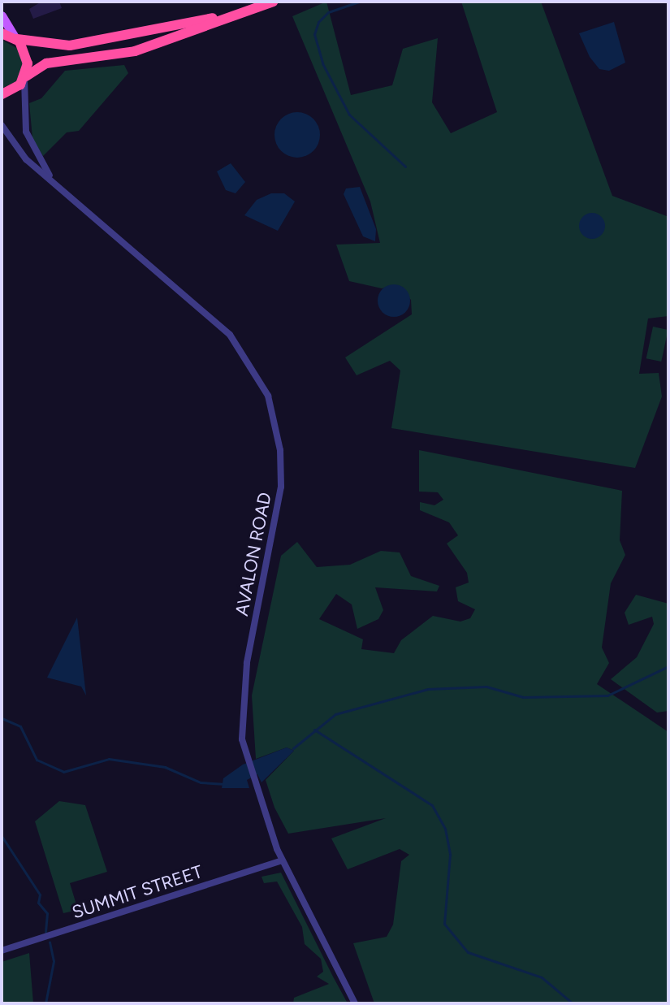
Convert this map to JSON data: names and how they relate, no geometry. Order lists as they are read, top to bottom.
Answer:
{
  "streets": {
    "street": ["AVALON ROAD", "SUMMIT STREET"]
  },
  "crossings": [
    ["AVALON ROAD", "SUMMIT STREET"]
  ]
}
